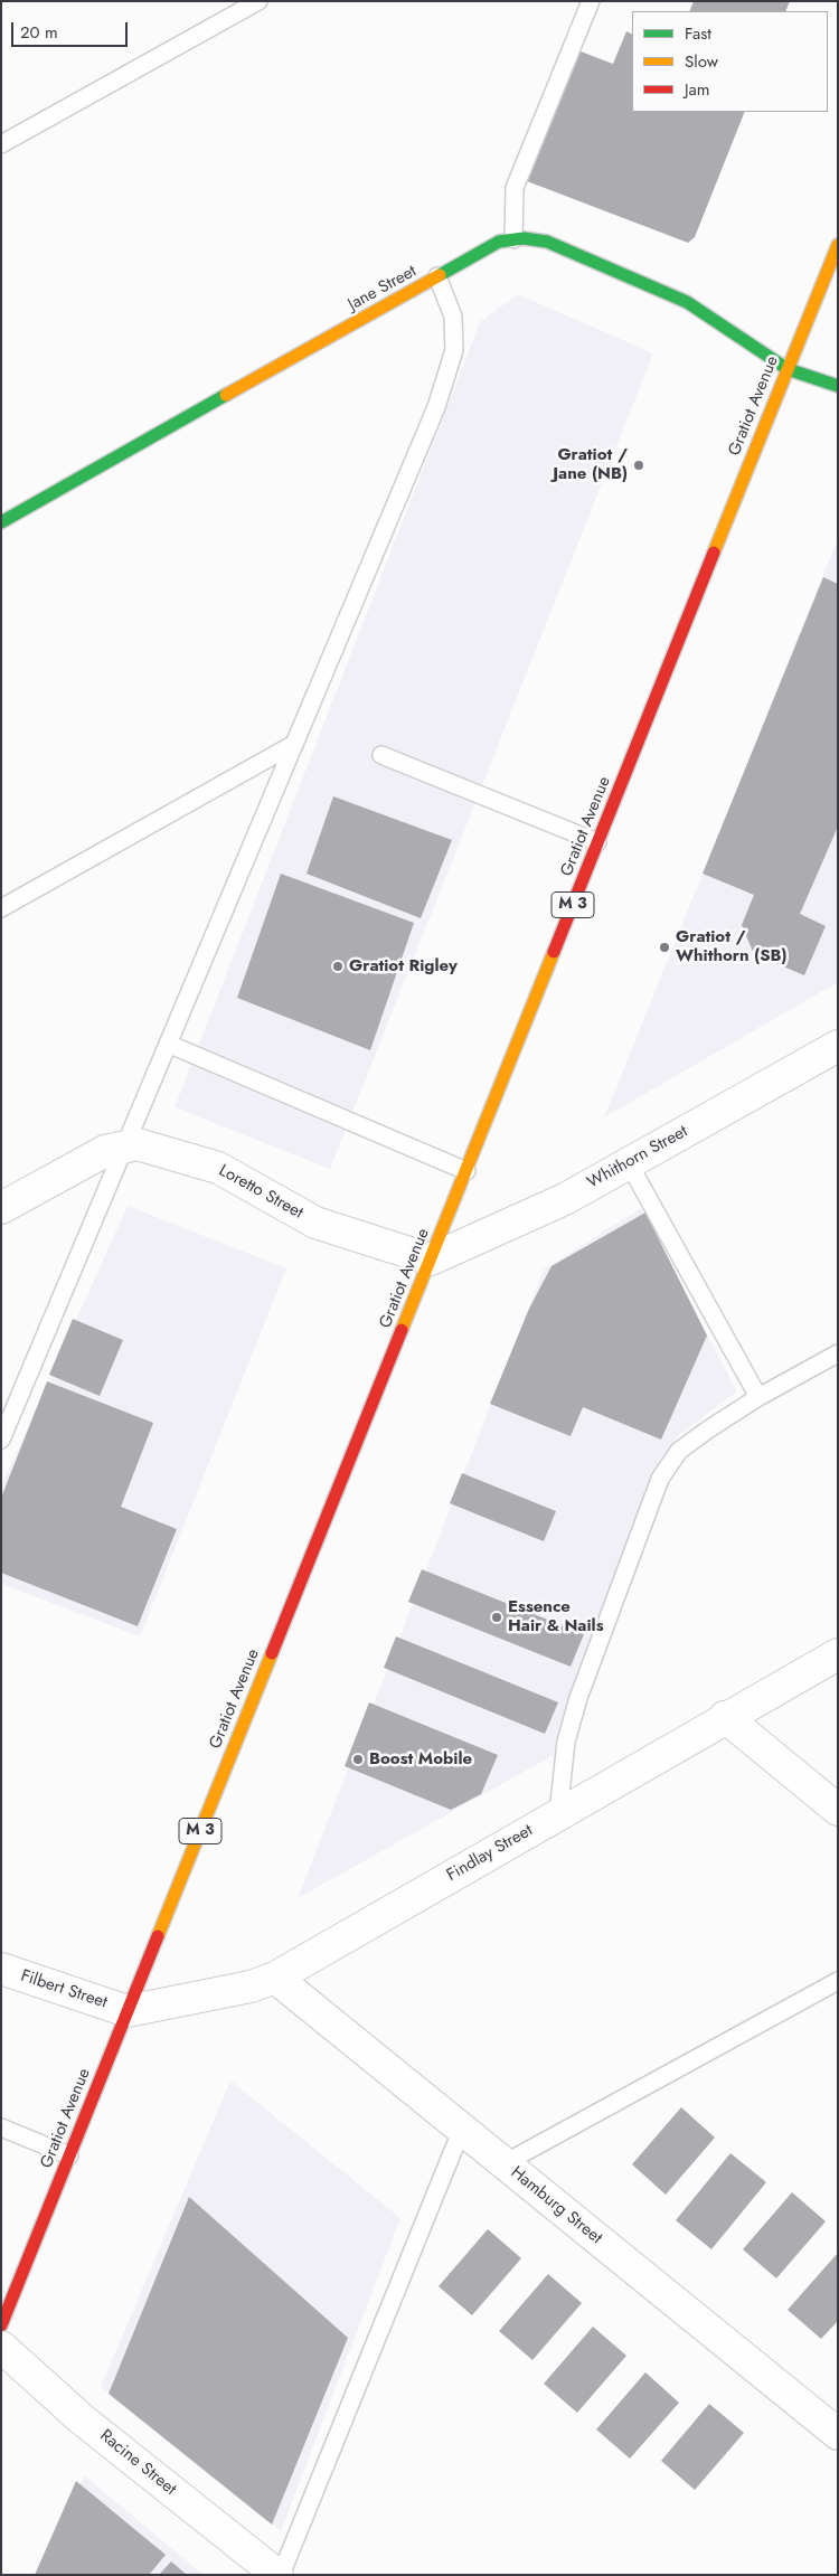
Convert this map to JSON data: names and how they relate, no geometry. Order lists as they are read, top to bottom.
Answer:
{
  "streets": {
    "main road": ["Jane Street", "Gratiot Avenue", "M 3"],
    "street": [
      "Whithorn Street",
      "Loretto Street",
      "Findlay Street",
      "Filbert Street",
      "Hamburg Street",
      "Racine Street"
    ]
  },
  "crossings": [
    ["Jane Street", "Gratiot Avenue"],
    ["Gratiot Avenue", "Whithorn Street"],
    ["Gratiot Avenue", "Loretto Street"],
    ["Gratiot Avenue", "Findlay Street"],
    ["Gratiot Avenue", "Filbert Street"],
    ["Whithorn Street", "Loretto Street"],
    ["Findlay Street", "Filbert Street"],
    ["Findlay Street", "Hamburg Street"]
  ],
  "places": [
    "Gratiot / Jane (NB)",
    "Gratiot / Whithorn (SB)",
    "Gratiot Rigley",
    "Essence Hair & Nails",
    "Boost Mobile"
  ],
  "legend": ["Fast", "Slow", "Jam"],
  "scale_bar": "20 m"
}
